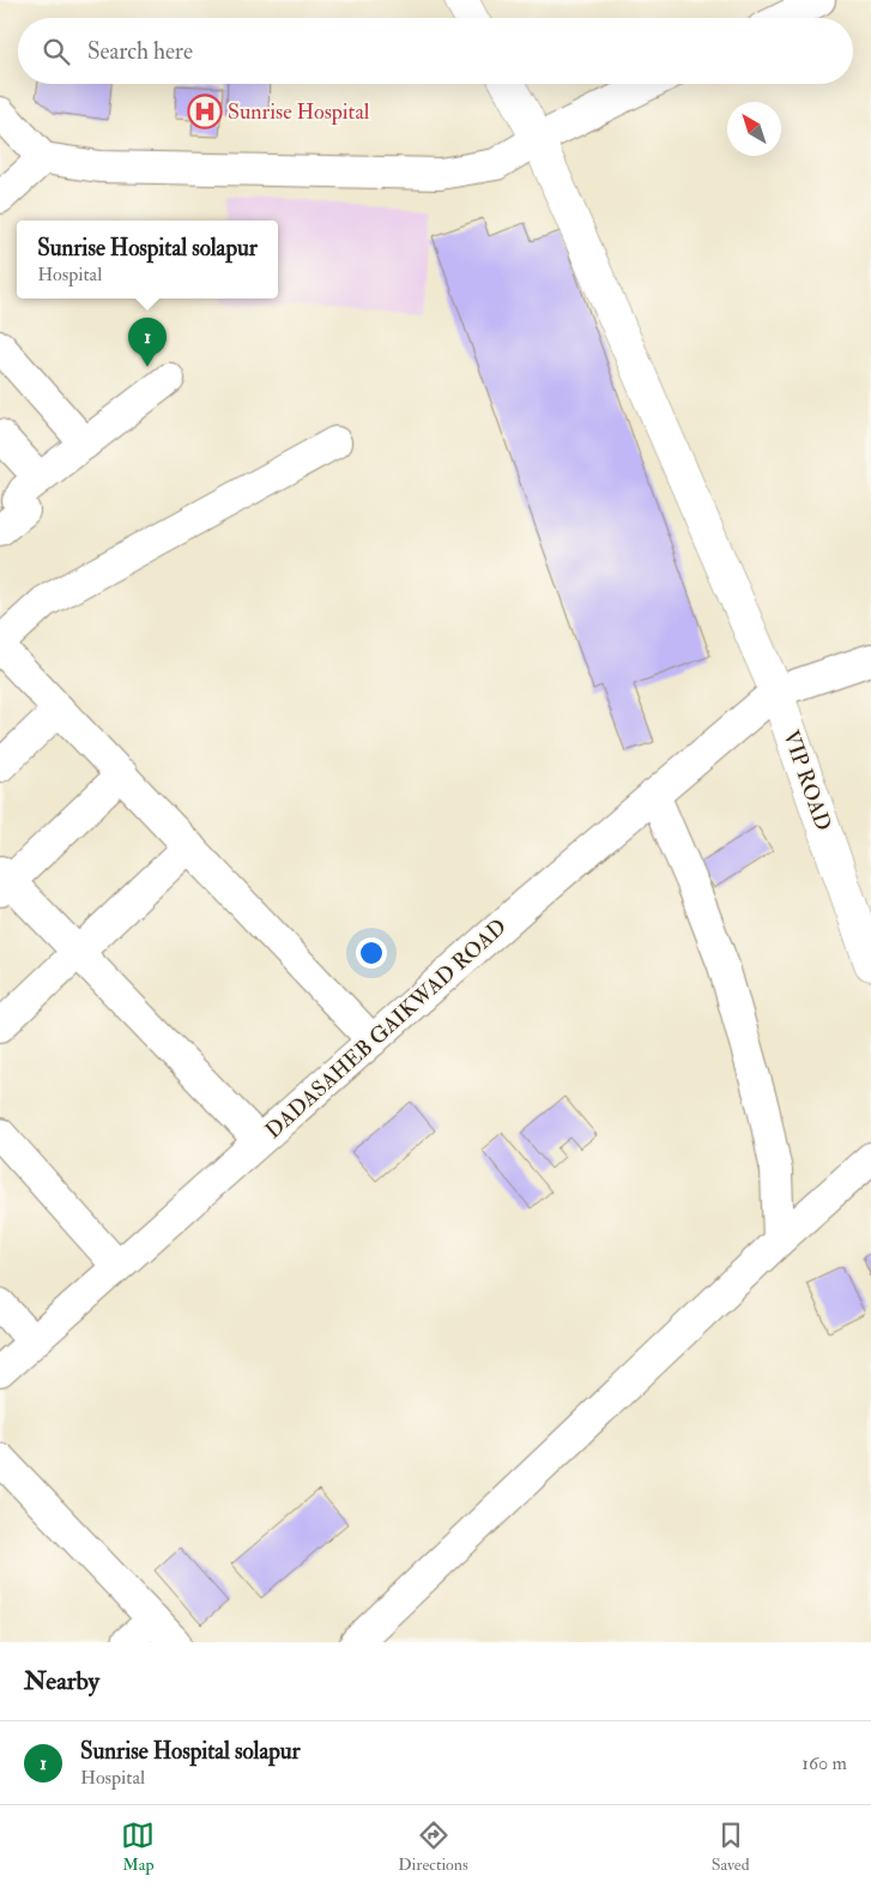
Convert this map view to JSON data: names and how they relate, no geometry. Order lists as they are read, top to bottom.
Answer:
{
  "streets": {
    "main road": ["VIP ROAD"],
    "street": ["DADASAHEB GAIKWAD ROAD"]
  },
  "crossings": [
    ["VIP ROAD", "DADASAHEB GAIKWAD ROAD"]
  ],
  "places": {
    "hospital": ["Sunrise Hospital"]
  },
  "north": "top left",
  "page": {
    "search": "Search here",
    "popup": ["Sunrise Hospital solapur", "Hospital"],
    "pins": "1",
    "heading": "Nearby",
    "list": [
      {
        "mark": "1",
        "name": "Sunrise Hospital solapur",
        "note": "Hospital",
        "value": "160 m"
      }
    ],
    "nav": ["Map", "Directions", "Saved"]
  }
}
